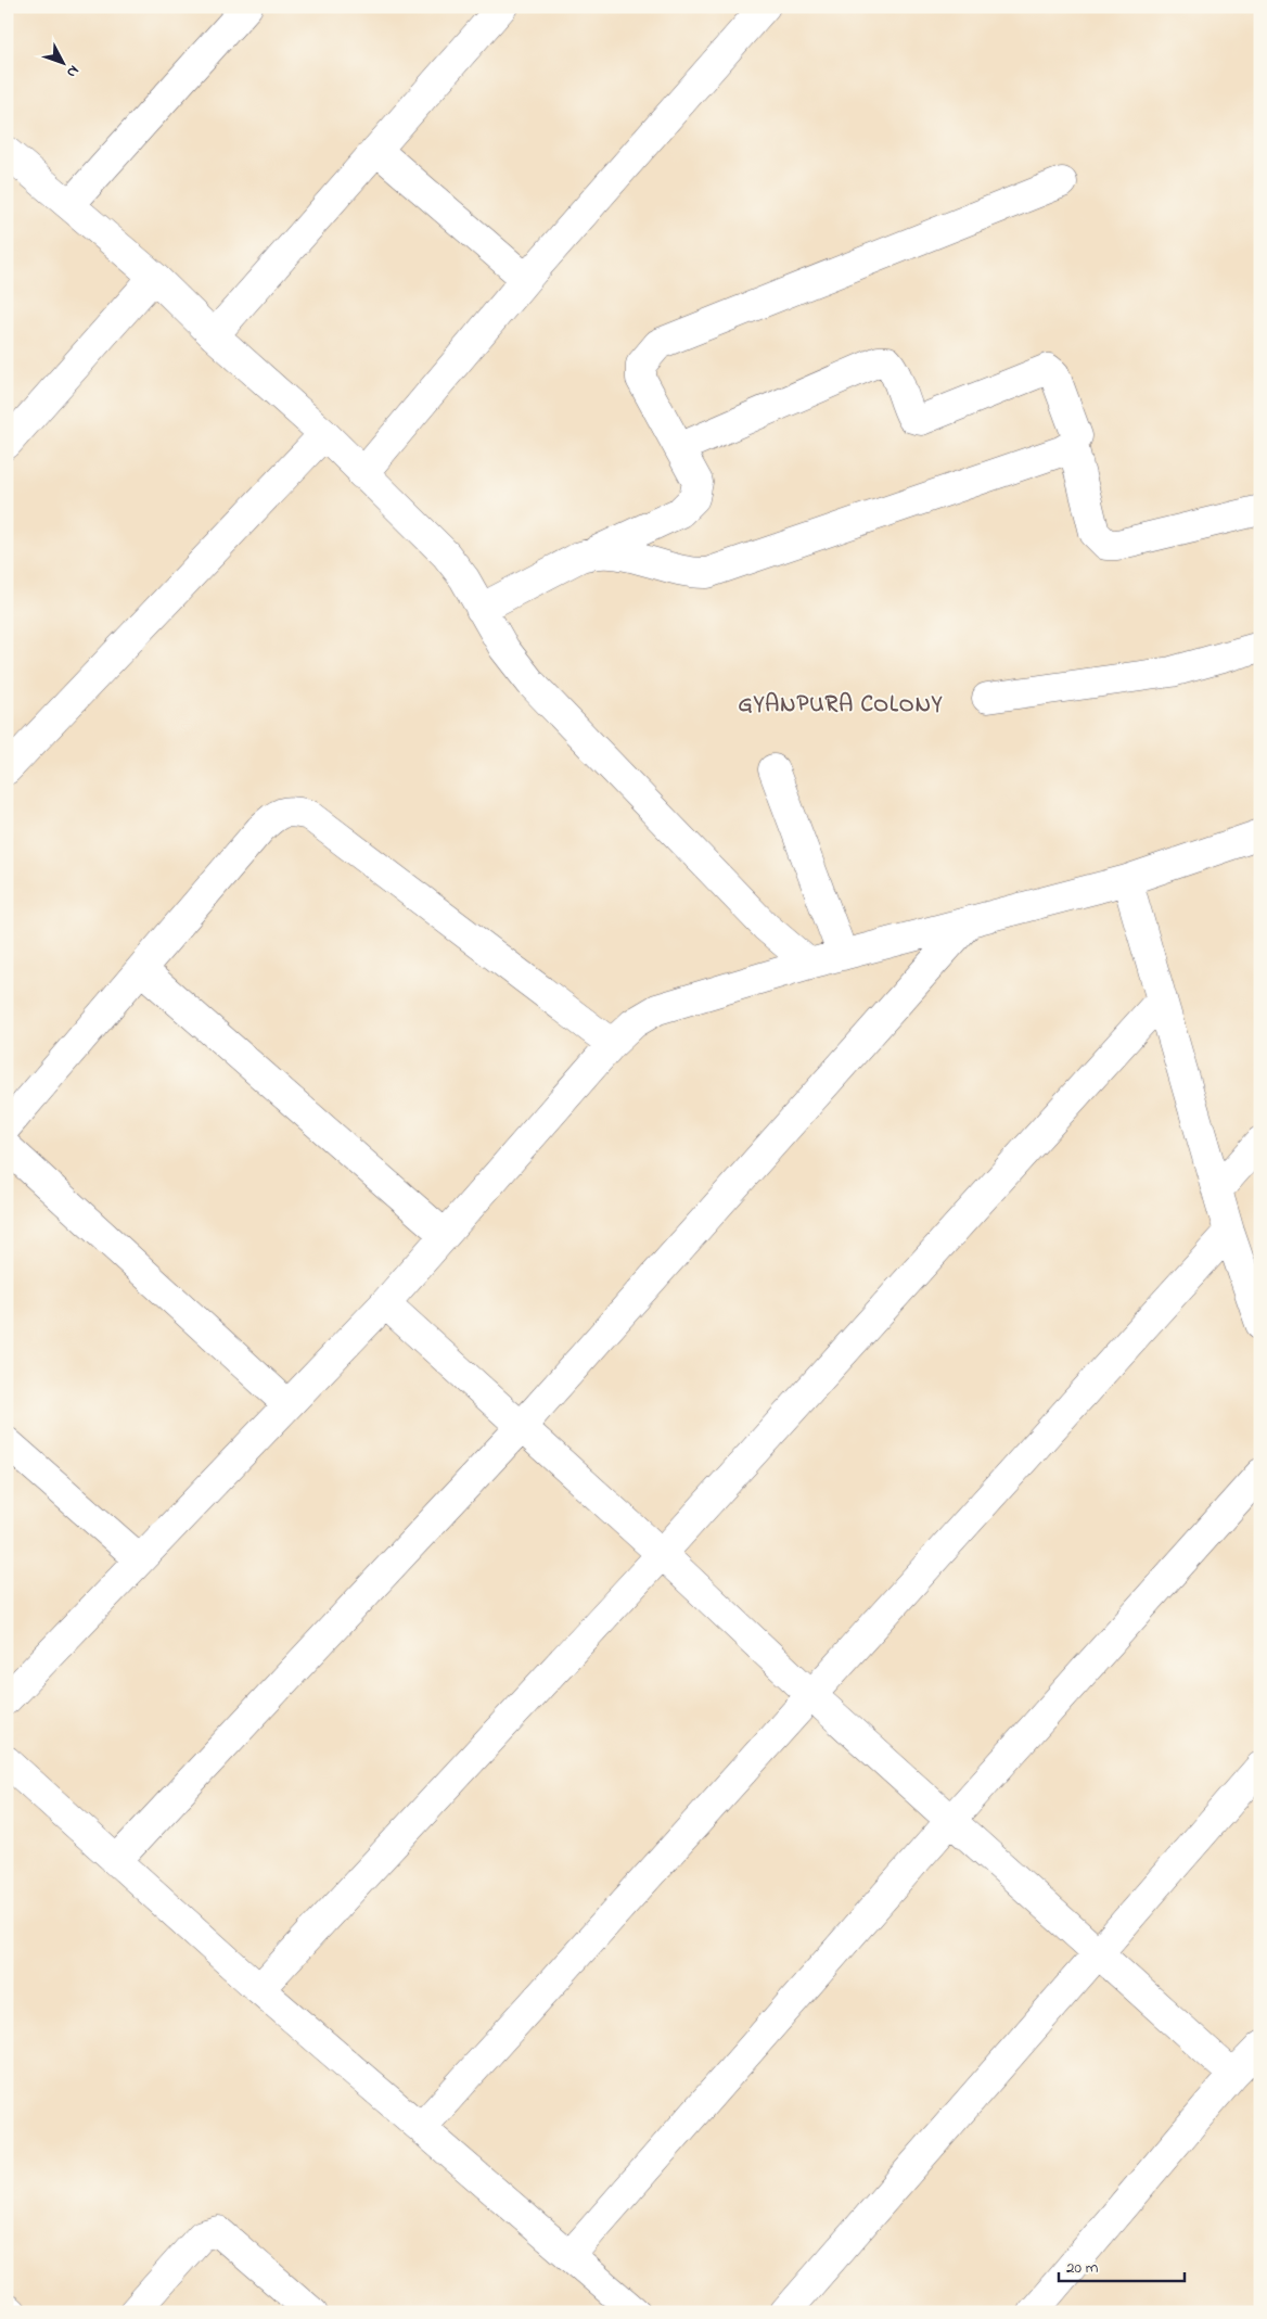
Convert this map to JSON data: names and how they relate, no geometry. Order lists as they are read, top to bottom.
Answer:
{
  "districts": ["GYANPURA COLONY"],
  "scale_bar": "20 m",
  "north": "bottom right"
}
